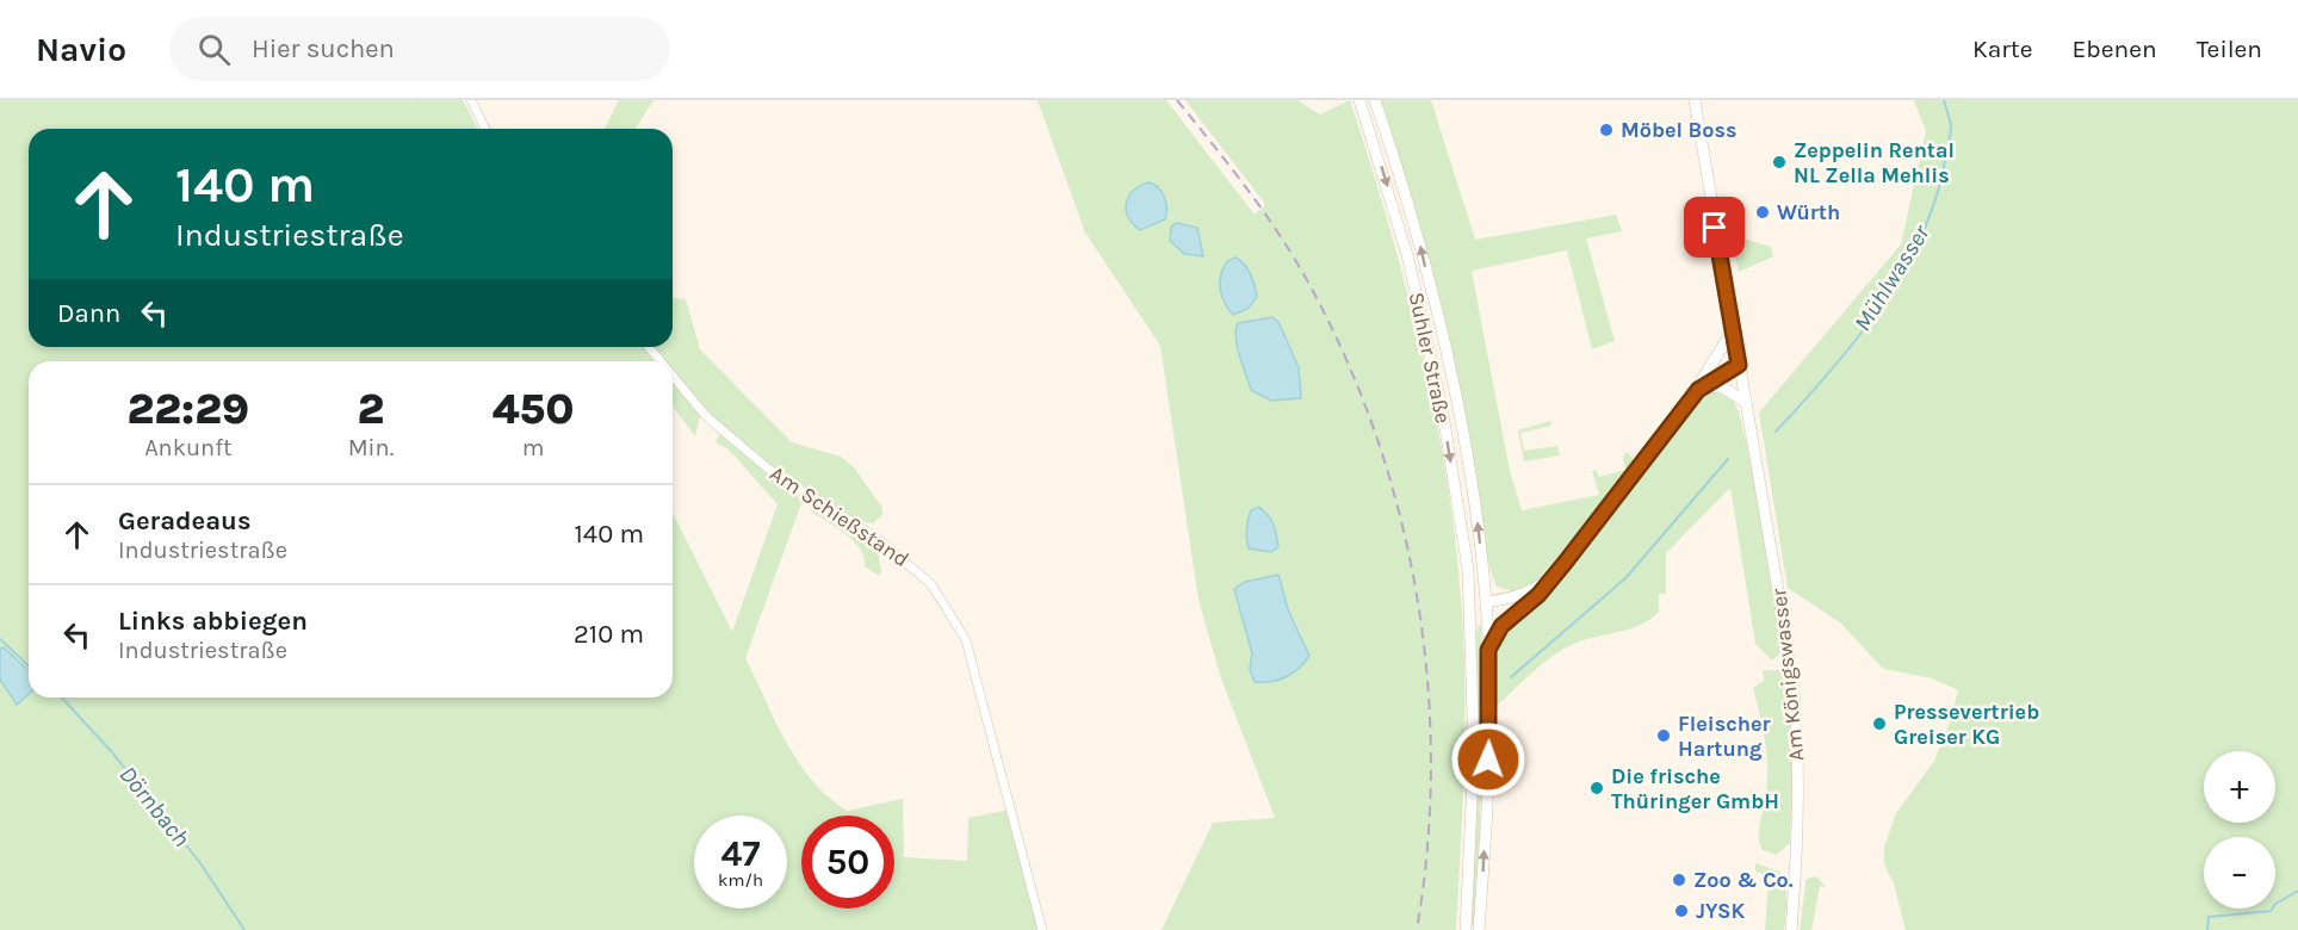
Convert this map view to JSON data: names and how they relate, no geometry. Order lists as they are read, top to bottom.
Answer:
{
  "streets": {
    "main road": ["Suhler Straße", "Am Königswasser"],
    "street": ["Am Schießstand"]
  },
  "water": ["Mühlwasser", "Dörnbach"],
  "places": [
    "Möbel Boss",
    "Zeppelin Rental NL Zella Mehlis",
    "Würth",
    "Pressevertrieb Greiser KG",
    "Fleischer Hartung",
    "Die frische Thüringer GmbH",
    "Zoo & Co.",
    "JYSK"
  ],
  "page": {
    "header": "Navio",
    "search": "Hier suchen",
    "nav": ["Karte", "Ebenen", "Teilen"],
    "turn": ["140 m", "Industriestraße"],
    "then": "Dann",
    "eta": [
      "22:29",
      "Ankunft",
      "2",
      "Min.",
      "450",
      "m"
    ],
    "list": [
      {
        "name": "Geradeaus",
        "note": "Industriestraße",
        "value": "140 m"
      },
      {
        "name": "Links abbiegen",
        "note": "Industriestraße",
        "value": "210 m"
      }
    ],
    "map_buttons": ["+", "−"],
    "speed": "47 km/h",
    "limit": "50"
  }
}
